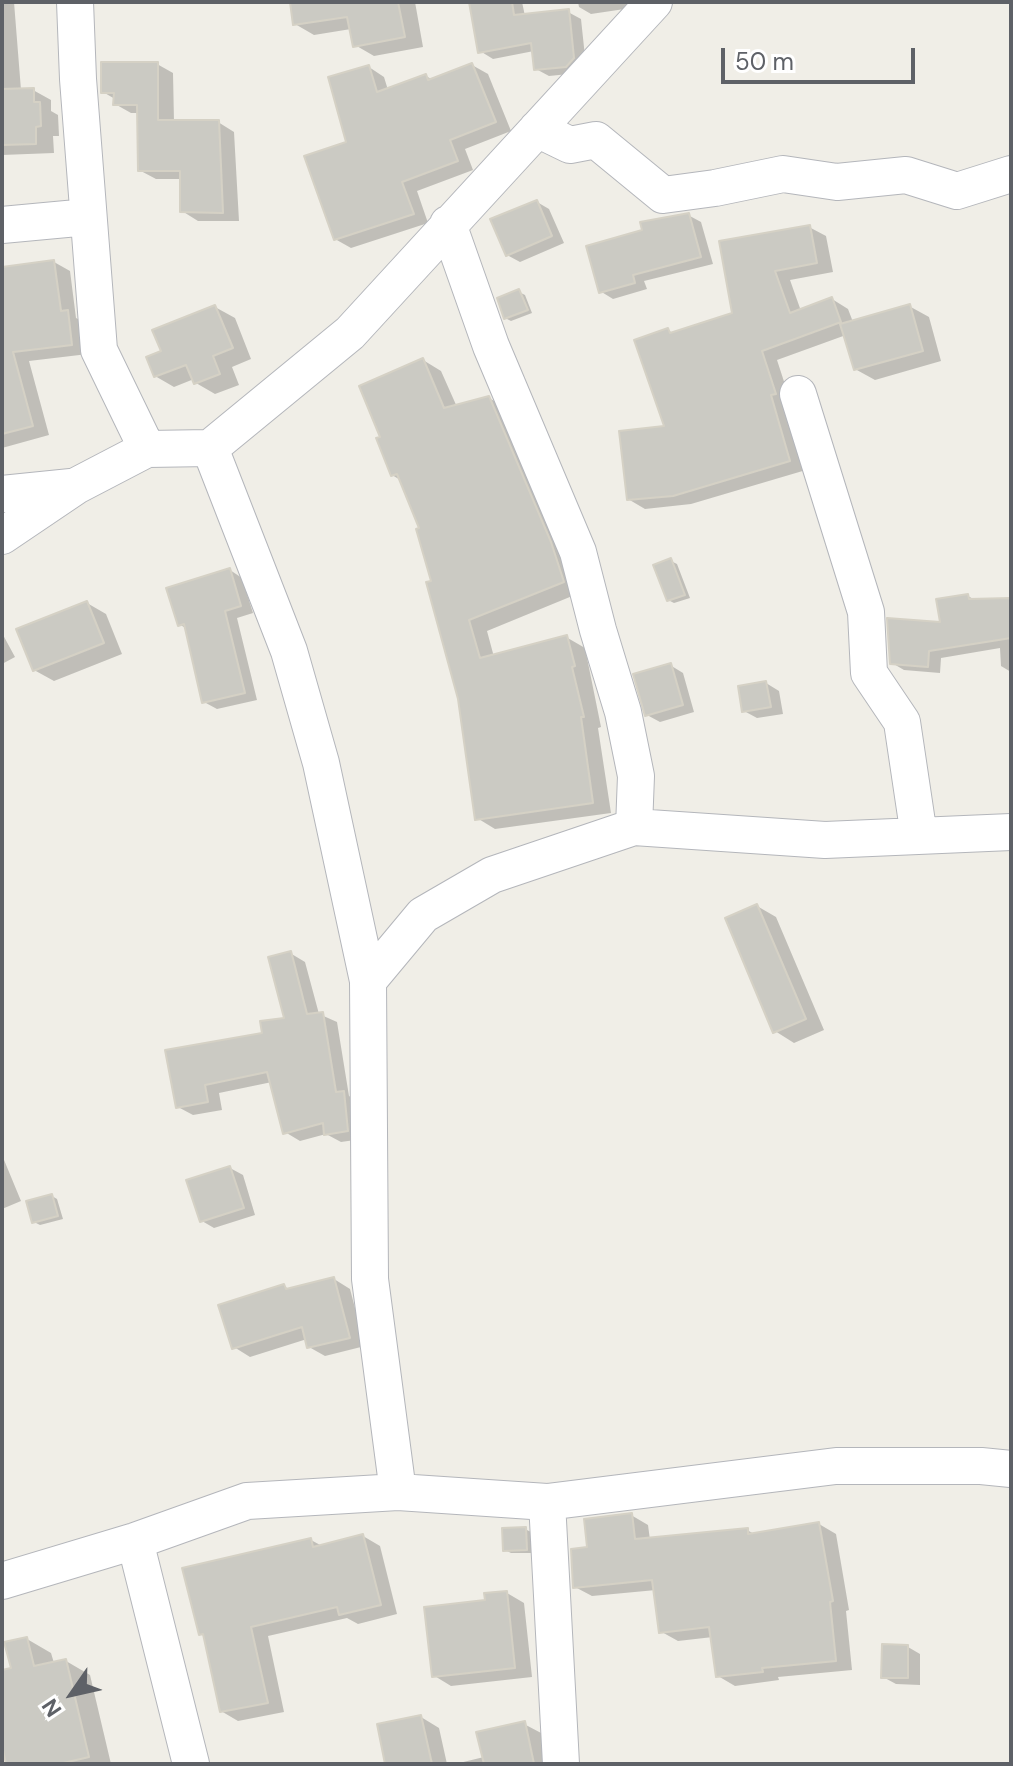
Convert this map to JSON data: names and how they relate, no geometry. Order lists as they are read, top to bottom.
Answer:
{
  "scale_bar": "50 m",
  "north": "bottom left"
}
